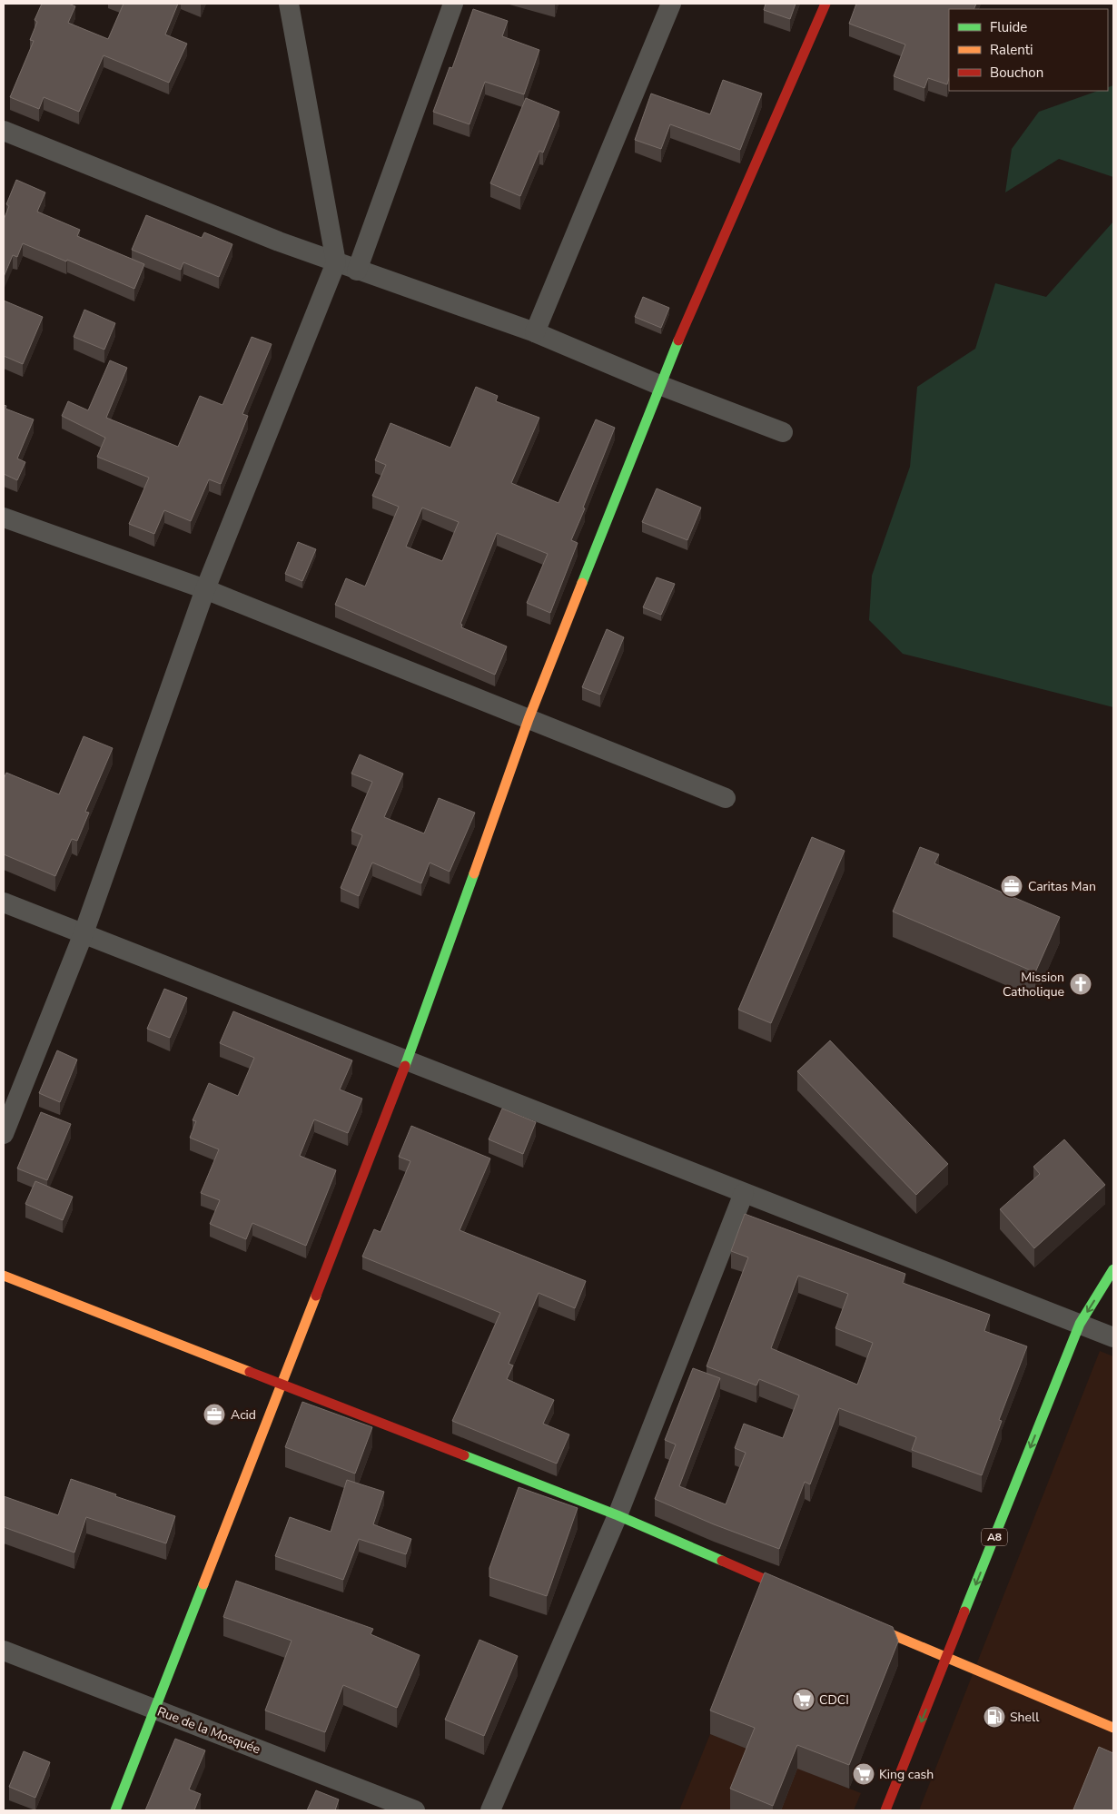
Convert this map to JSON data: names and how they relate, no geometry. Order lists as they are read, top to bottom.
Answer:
{
  "streets": {
    "street": ["A8", "Rue de la Mosquée"]
  },
  "places": {
    "office": ["Caritas Man", "Acid"],
    "church": ["Mission Catholique"],
    "supermarket": ["CDCI", "King cash"],
    "fuel station": ["Shell"]
  },
  "legend": ["Fluide", "Ralenti", "Bouchon"]
}
